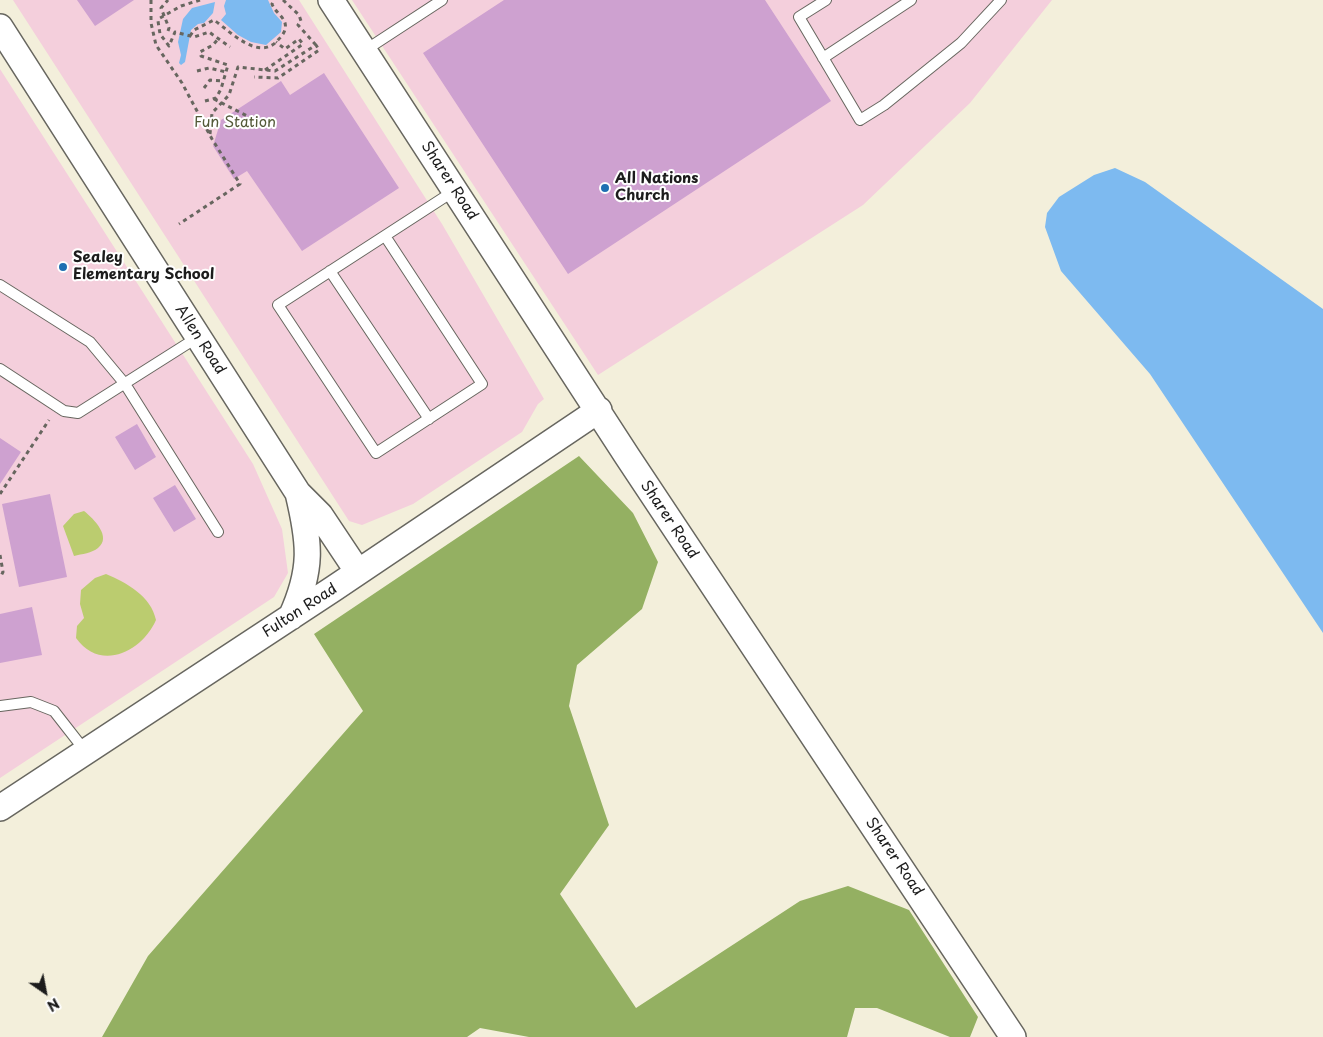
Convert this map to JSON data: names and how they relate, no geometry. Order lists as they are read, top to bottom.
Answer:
{
  "streets": {
    "street": ["Sharer Road", "Allen Road", "Fulton Road"]
  },
  "crossings": [
    ["Sharer Road", "Fulton Road"],
    ["Allen Road", "Fulton Road"]
  ],
  "parks": ["Fun Station"],
  "places": ["All Nations Church", "Sealey Elementary School"],
  "north": "bottom right"
}
